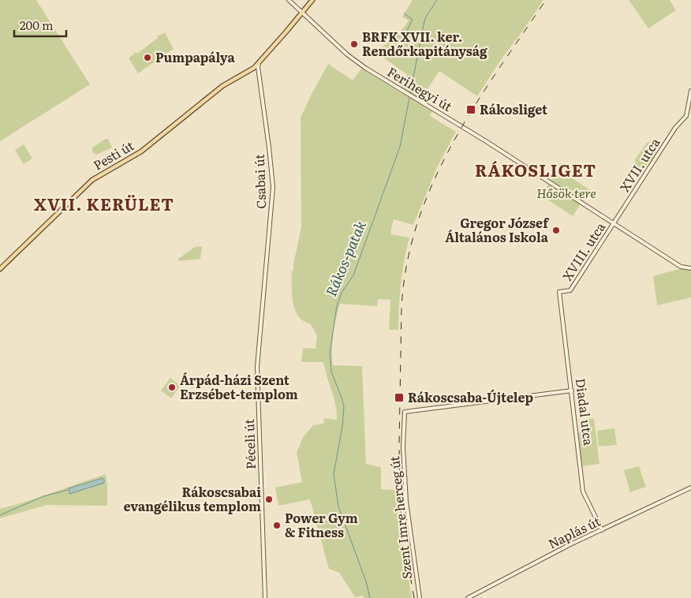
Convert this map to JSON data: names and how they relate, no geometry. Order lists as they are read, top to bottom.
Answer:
{
  "streets": {
    "main road": ["Pesti út"],
    "street": [
      "Ferihegyi út",
      "XVII. utca",
      "Csabai út",
      "XVIII. utca",
      "Diadal utca",
      "Péceli út",
      "Szent Imre herceg út",
      "Naplás út"
    ]
  },
  "crossings": [
    ["Ferihegyi út", "Pesti út"],
    ["Ferihegyi út", "XVII. utca"],
    ["Ferihegyi út", "XVIII. utca"],
    ["Pesti út", "Csabai út"],
    ["XVII. utca", "XVIII. utca"],
    ["Csabai út", "Péceli út"],
    ["XVIII. utca", "Diadal utca"],
    ["Diadal utca", "Szent Imre herceg út"],
    ["Diadal utca", "Naplás út"]
  ],
  "districts": ["RÁKOSLIGET", "XVII. KERÜLET"],
  "water": ["Rákos-patak"],
  "parks": ["Hősök tere"],
  "places": {
    "other": [
      "BRFK XVII. ker. Rendőrkapitányság",
      "Pumpapálya",
      "Gregor József Általános Iskola",
      "Árpád-házi Szent Erzsébet-templom",
      "Rákoscsabai evangélikus templom",
      "Power Gym & Fitness"
    ],
    "transit": ["Rákosliget", "Rákoscsaba-Újtelep"]
  },
  "scale_bar": "200 m"
}
